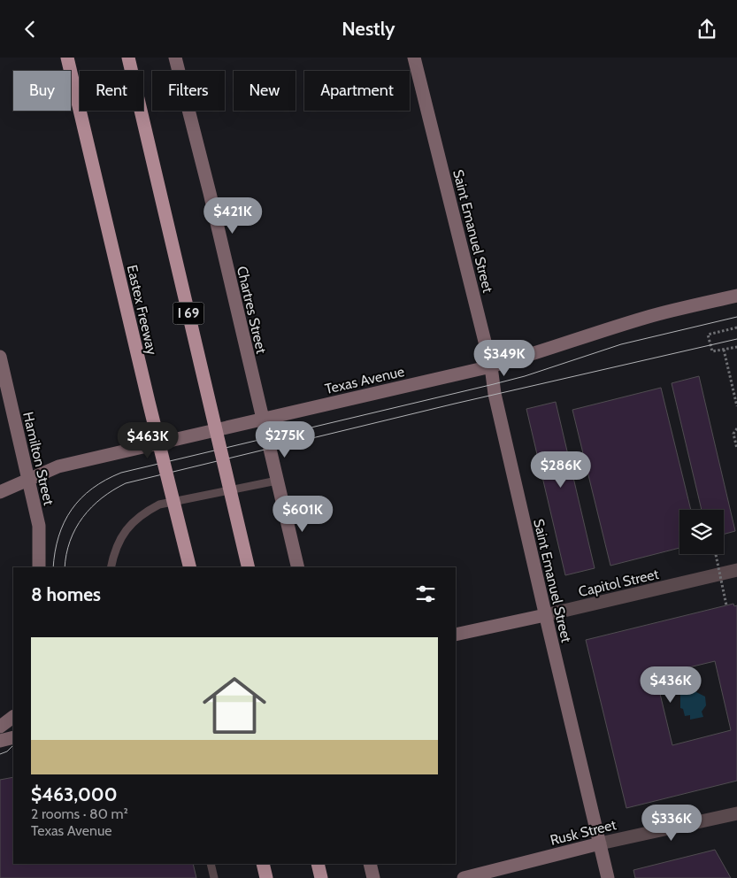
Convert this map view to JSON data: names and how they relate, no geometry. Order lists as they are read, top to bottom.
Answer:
{
  "streets": {
    "highway": ["Eastex Freeway", "I 69"],
    "main road": [
      "Saint Emanuel Street",
      "Chartres Street",
      "Texas Avenue",
      "Hamilton Street",
      "Capitol Street",
      "Rusk Street"
    ]
  },
  "crossings": [
    ["Saint Emanuel Street", "Texas Avenue"],
    ["Saint Emanuel Street", "Capitol Street"],
    ["Saint Emanuel Street", "Rusk Street"],
    ["Chartres Street", "Texas Avenue"],
    ["Texas Avenue", "Hamilton Street"]
  ],
  "page": {
    "header": "Nestly",
    "chip": [
      "Buy",
      "Rent",
      "Filters",
      "New",
      "Apartment"
    ],
    "price": [
      "$421K",
      "$349K",
      "$275K",
      "$463K",
      "$286K",
      "$601K",
      "$436K",
      "$336K"
    ],
    "heading": "8 homes",
    "list": [
      {
        "name": "$463,000",
        "note": "2 rooms · 80 m² · Texas Avenue"
      }
    ]
  }
}
